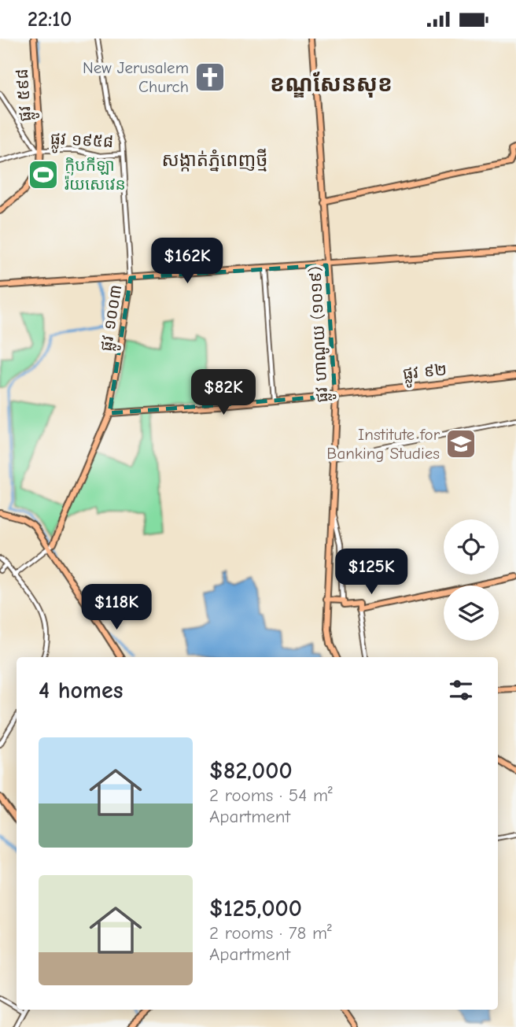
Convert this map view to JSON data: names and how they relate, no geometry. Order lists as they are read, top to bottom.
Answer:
{
  "streets": {
    "main road": [
      "ផ្លូវ ៥៩៨",
      "ផ្លូវ ១០០៣",
      "ផ្លូវ ហាណូយ (១០១៩)",
      "ផ្លូវ ៩២"
    ],
    "street": ["ផ្លូវ ១៩៥៨"]
  },
  "crossings": [
    ["ផ្លូវ ៥៩៨", "ផ្លូវ ១៩៥៨"],
    ["ផ្លូវ ១៩៥៨", "ផ្លូវ ១០០៣"],
    ["ផ្លូវ ១០០៣", "ផ្លូវ ៩២"],
    ["ផ្លូវ ហាណូយ (១០១៩)", "ផ្លូវ ៩២"]
  ],
  "districts": ["ខណ្ឌសែនសុខ", "សង្កាត់ភ្នំពេញថ្មី"],
  "places": {
    "church": ["New Jerusalem Church"],
    "sports": ["ក្លិបកីឡា រ៉យសេវេន"],
    "school or university": ["Institute for Banking Studies"]
  },
  "page": {
    "status": "22:10",
    "price": [
      "$162K",
      "$82K",
      "$125K",
      "$118K"
    ],
    "heading": "4 homes",
    "list": [
      {
        "name": "$82,000",
        "note": "2 rooms · 54 m² · Apartment"
      },
      {
        "name": "$125,000",
        "note": "2 rooms · 78 m² · Apartment"
      }
    ]
  }
}
